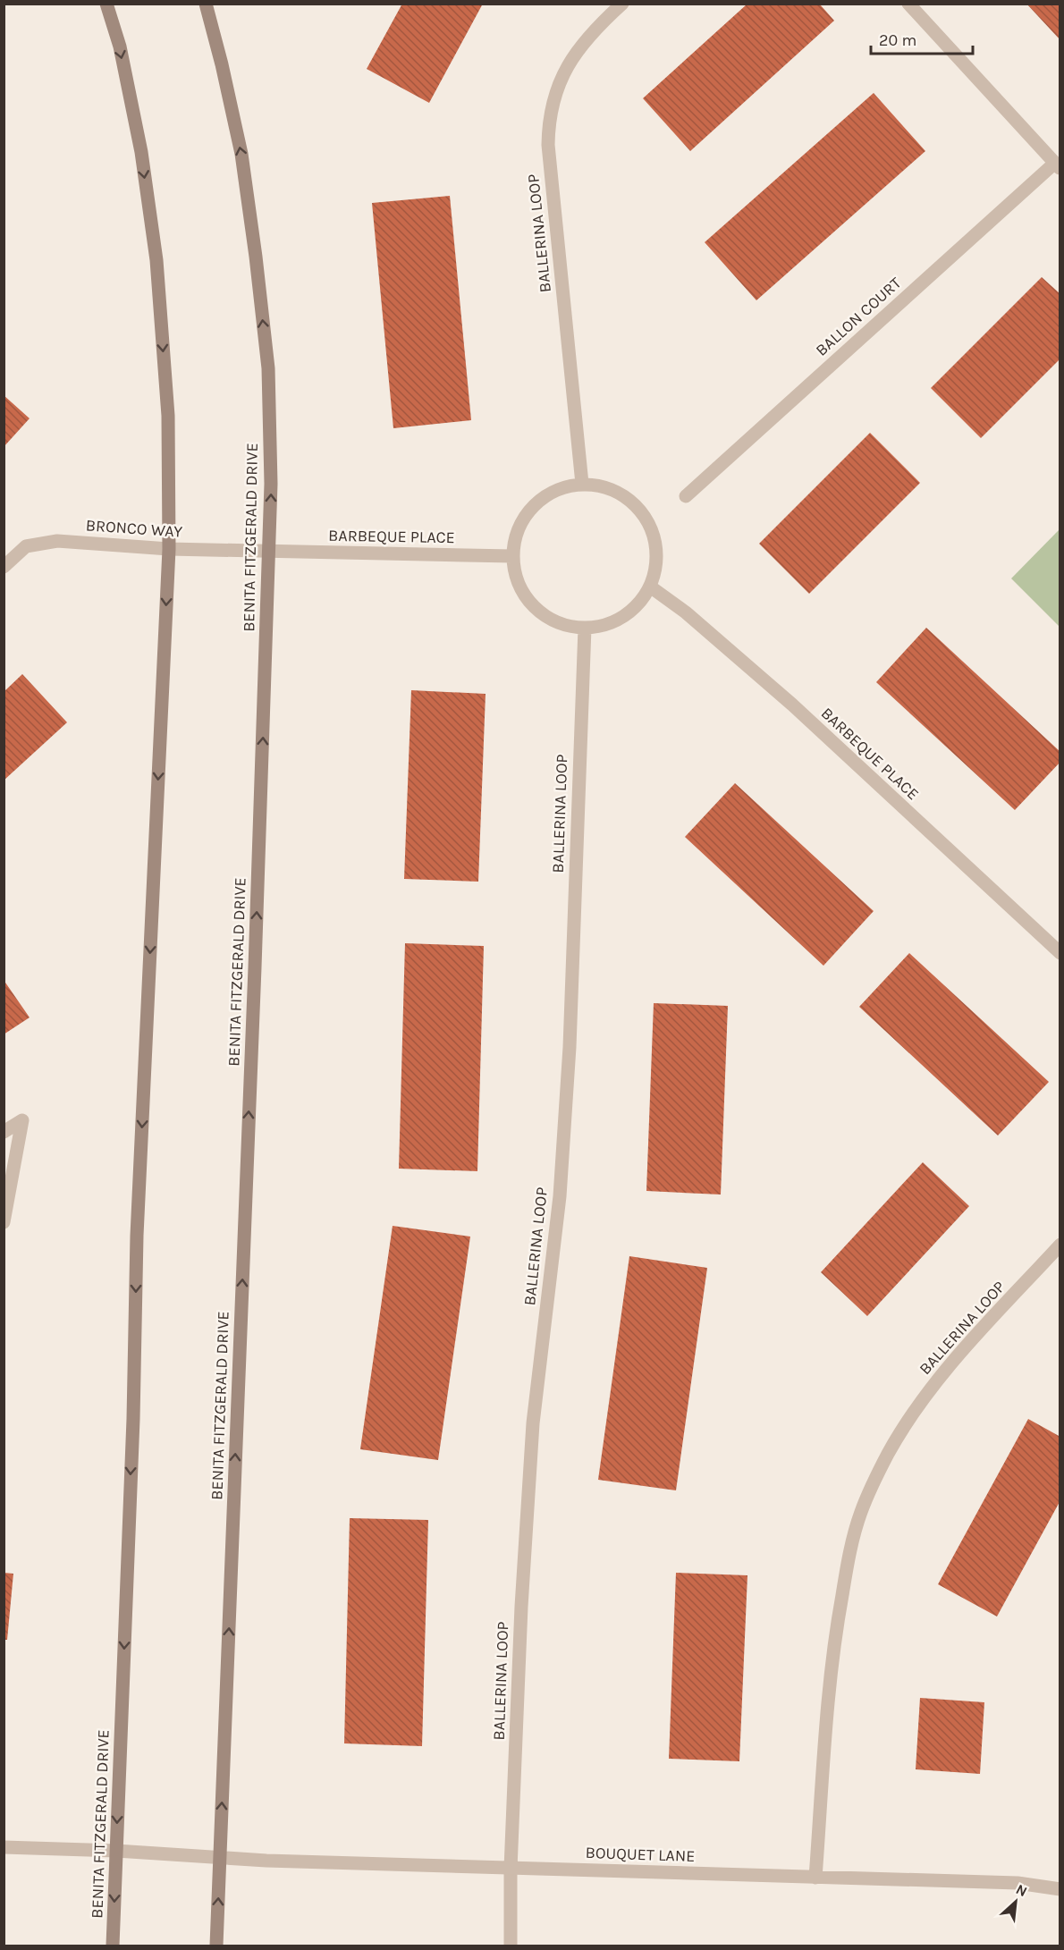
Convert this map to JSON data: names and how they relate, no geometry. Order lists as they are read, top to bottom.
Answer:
{
  "streets": {
    "main road": ["BENITA FITZGERALD DRIVE"],
    "street": [
      "BALLERINA LOOP",
      "BALLON COURT",
      "BRONCO WAY",
      "BARBEQUE PLACE",
      "BOUQUET LANE"
    ]
  },
  "crossings": [
    ["BALLERINA LOOP", "BARBEQUE PLACE"],
    ["BALLERINA LOOP", "BOUQUET LANE"],
    ["BRONCO WAY", "BARBEQUE PLACE"],
    ["BRONCO WAY", "BENITA FITZGERALD DRIVE"],
    ["BARBEQUE PLACE", "BENITA FITZGERALD DRIVE"],
    ["BENITA FITZGERALD DRIVE", "BOUQUET LANE"]
  ],
  "scale_bar": "20 m",
  "north": "top right"
}
